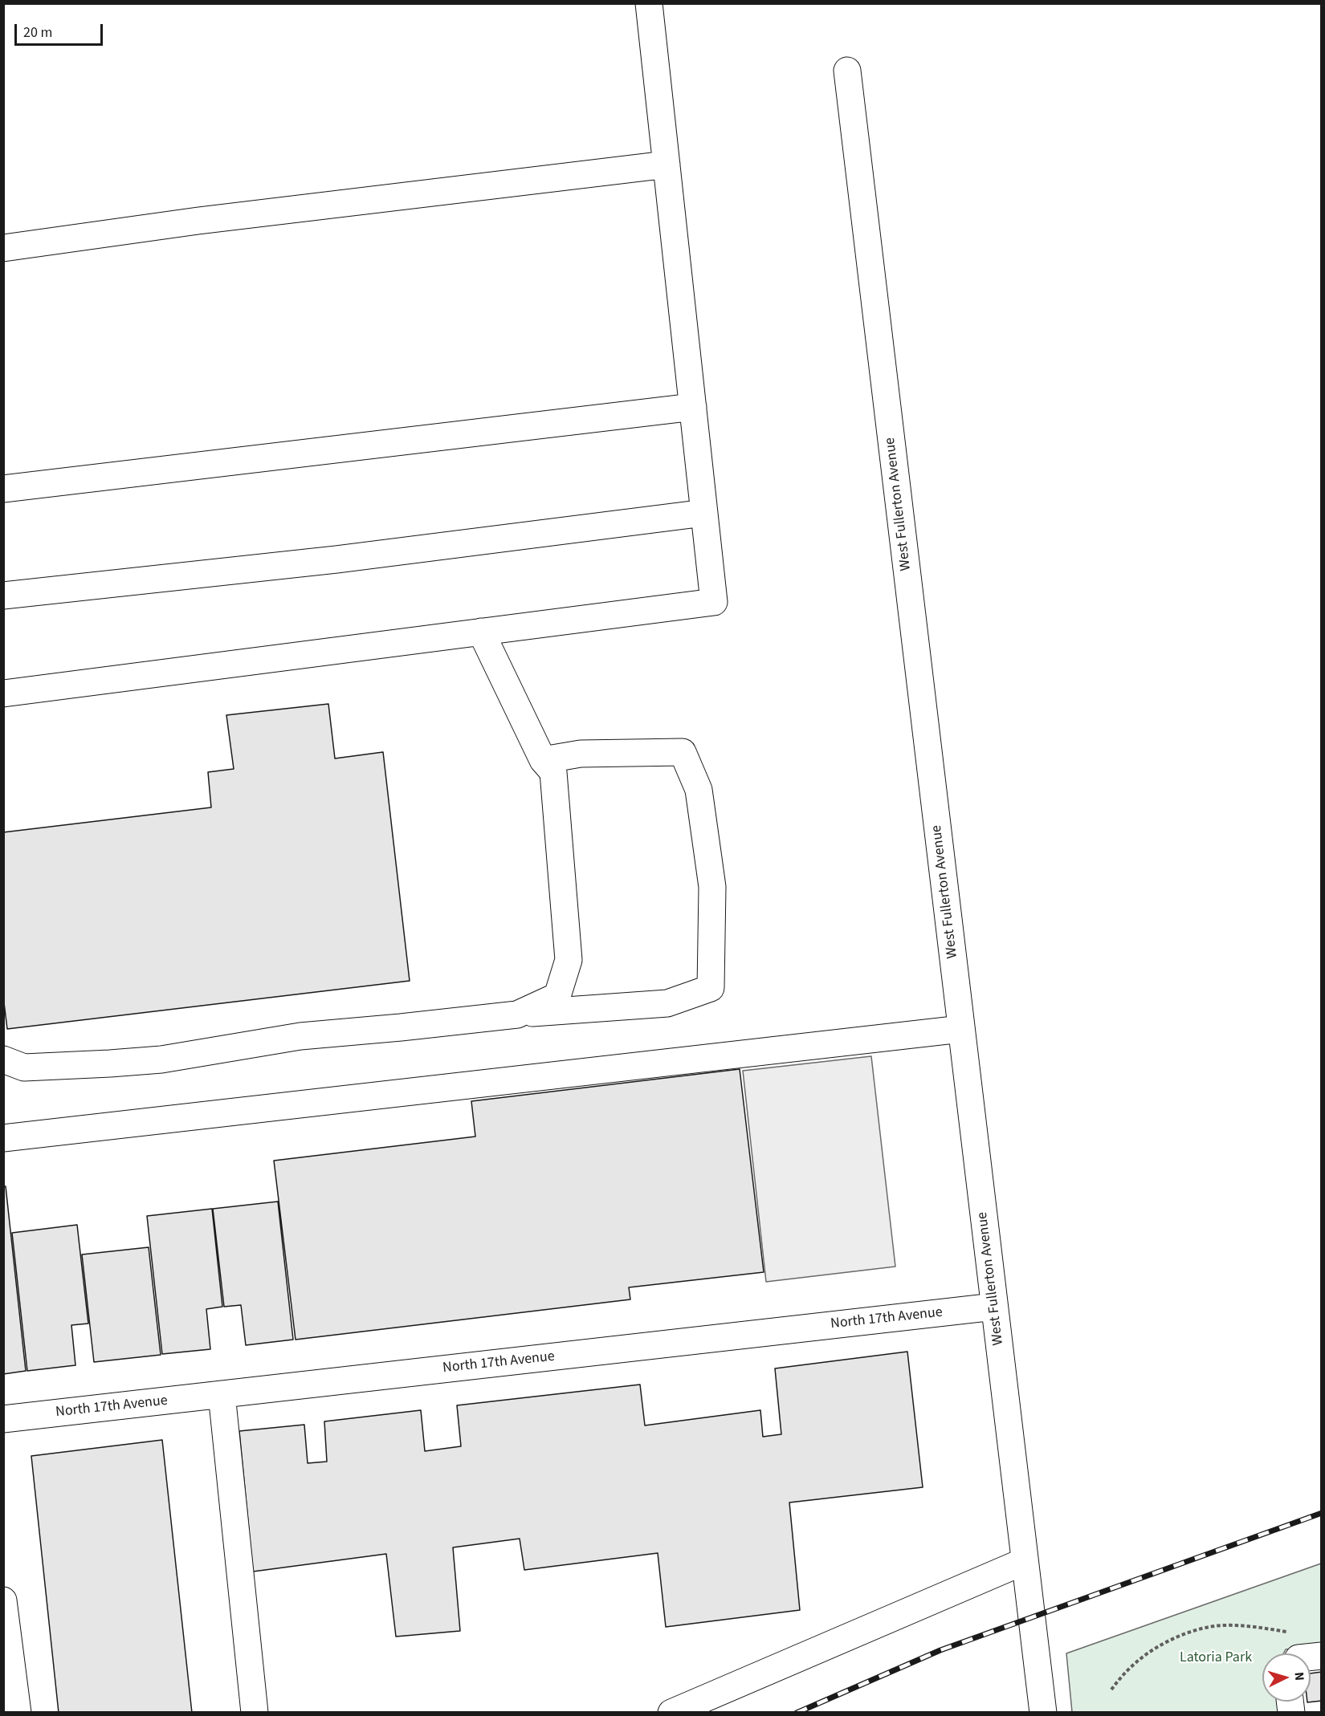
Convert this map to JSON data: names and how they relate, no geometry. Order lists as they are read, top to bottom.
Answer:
{
  "streets": {
    "street": ["West Fullerton Avenue", "North 17th Avenue"]
  },
  "crossings": [
    ["West Fullerton Avenue", "North 17th Avenue"]
  ],
  "parks": ["Latoria Park"],
  "scale_bar": "20 m",
  "north": "right"
}
